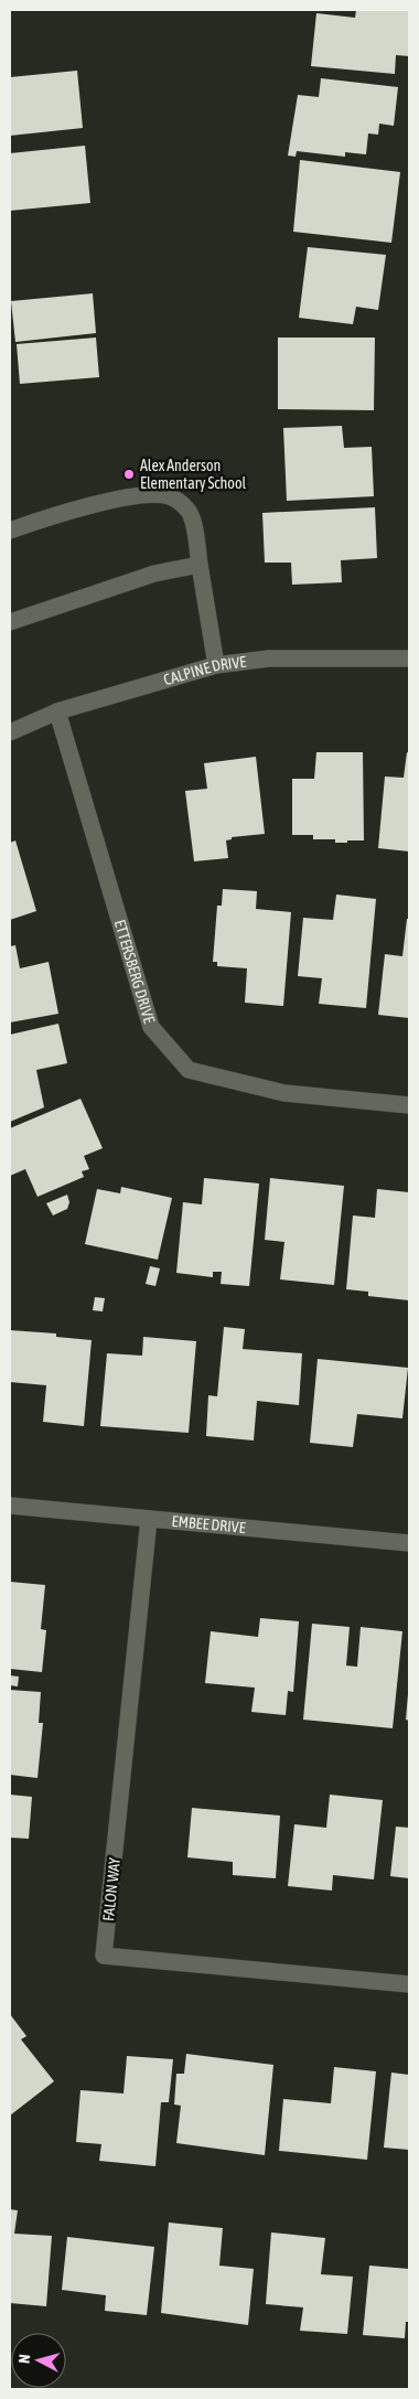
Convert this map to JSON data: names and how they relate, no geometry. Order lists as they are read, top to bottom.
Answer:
{
  "streets": {
    "street": [
      "CALPINE DRIVE",
      "ETTERSBERG DRIVE",
      "EMBEE DRIVE",
      "FALON WAY"
    ]
  },
  "crossings": [
    ["CALPINE DRIVE", "ETTERSBERG DRIVE"],
    ["EMBEE DRIVE", "FALON WAY"]
  ],
  "places": ["Alex Anderson Elementary School"],
  "north": "left"
}
